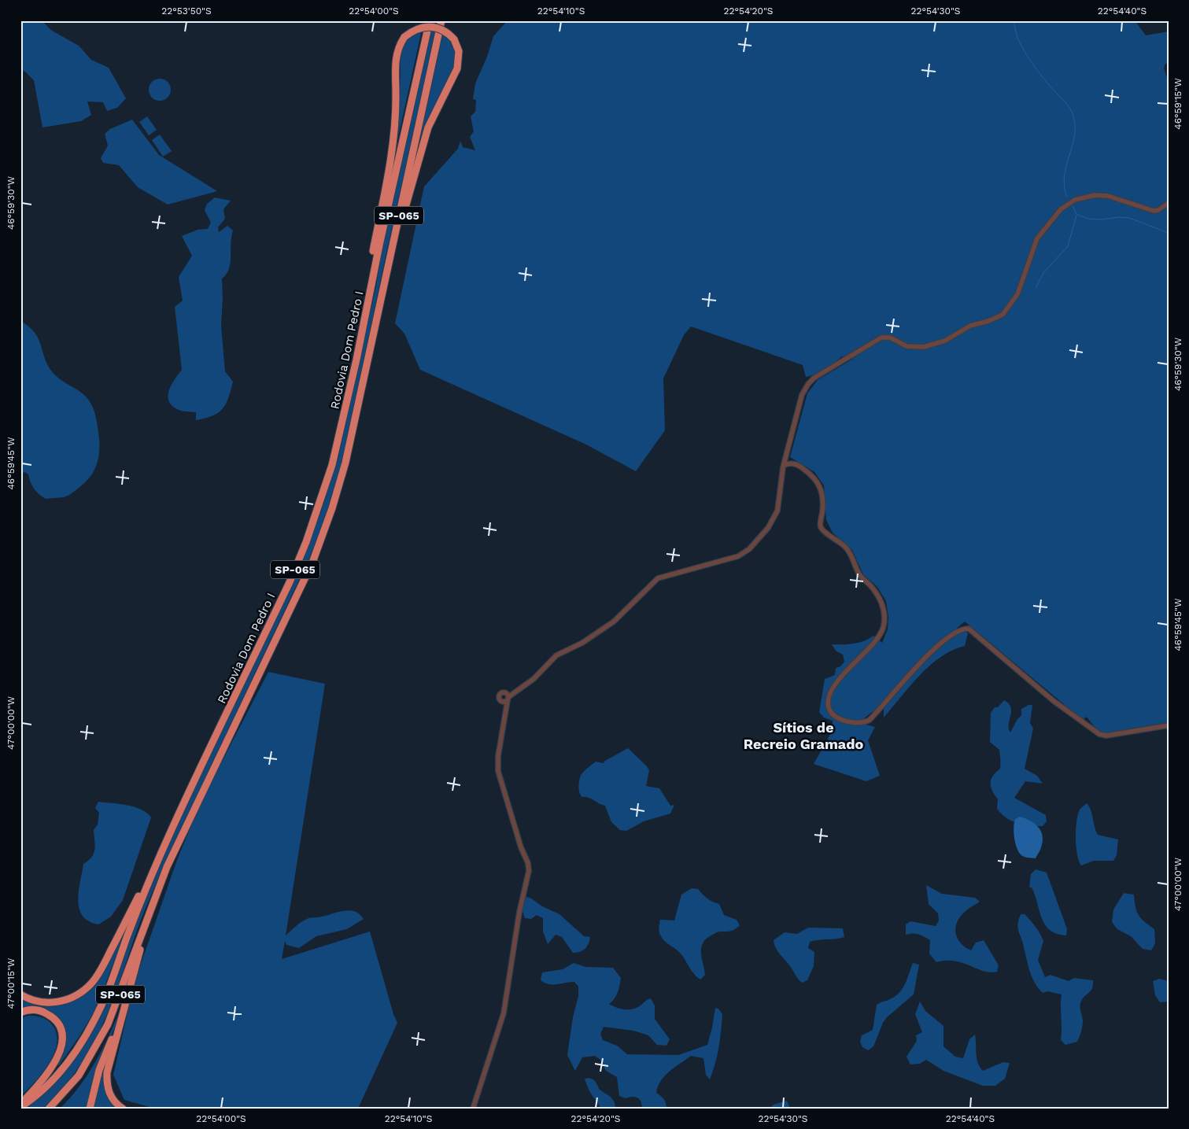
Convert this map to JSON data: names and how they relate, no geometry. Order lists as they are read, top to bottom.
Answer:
{
  "streets": {
    "highway": ["SP-065", "Rodovia Dom Pedro I"]
  },
  "districts": ["Sítios de Recreio Gramado"],
  "coordinates": [
    "22°53'50\"S",
    "22°54'00\"S",
    "22°54'10\"S",
    "22°54'20\"S",
    "22°54'30\"S",
    "22°54'40\"S",
    "46°59'15\"W",
    "46°59'30\"W",
    "46°59'45\"W",
    "47°00'00\"W",
    "47°00'15\"W"
  ]
}
